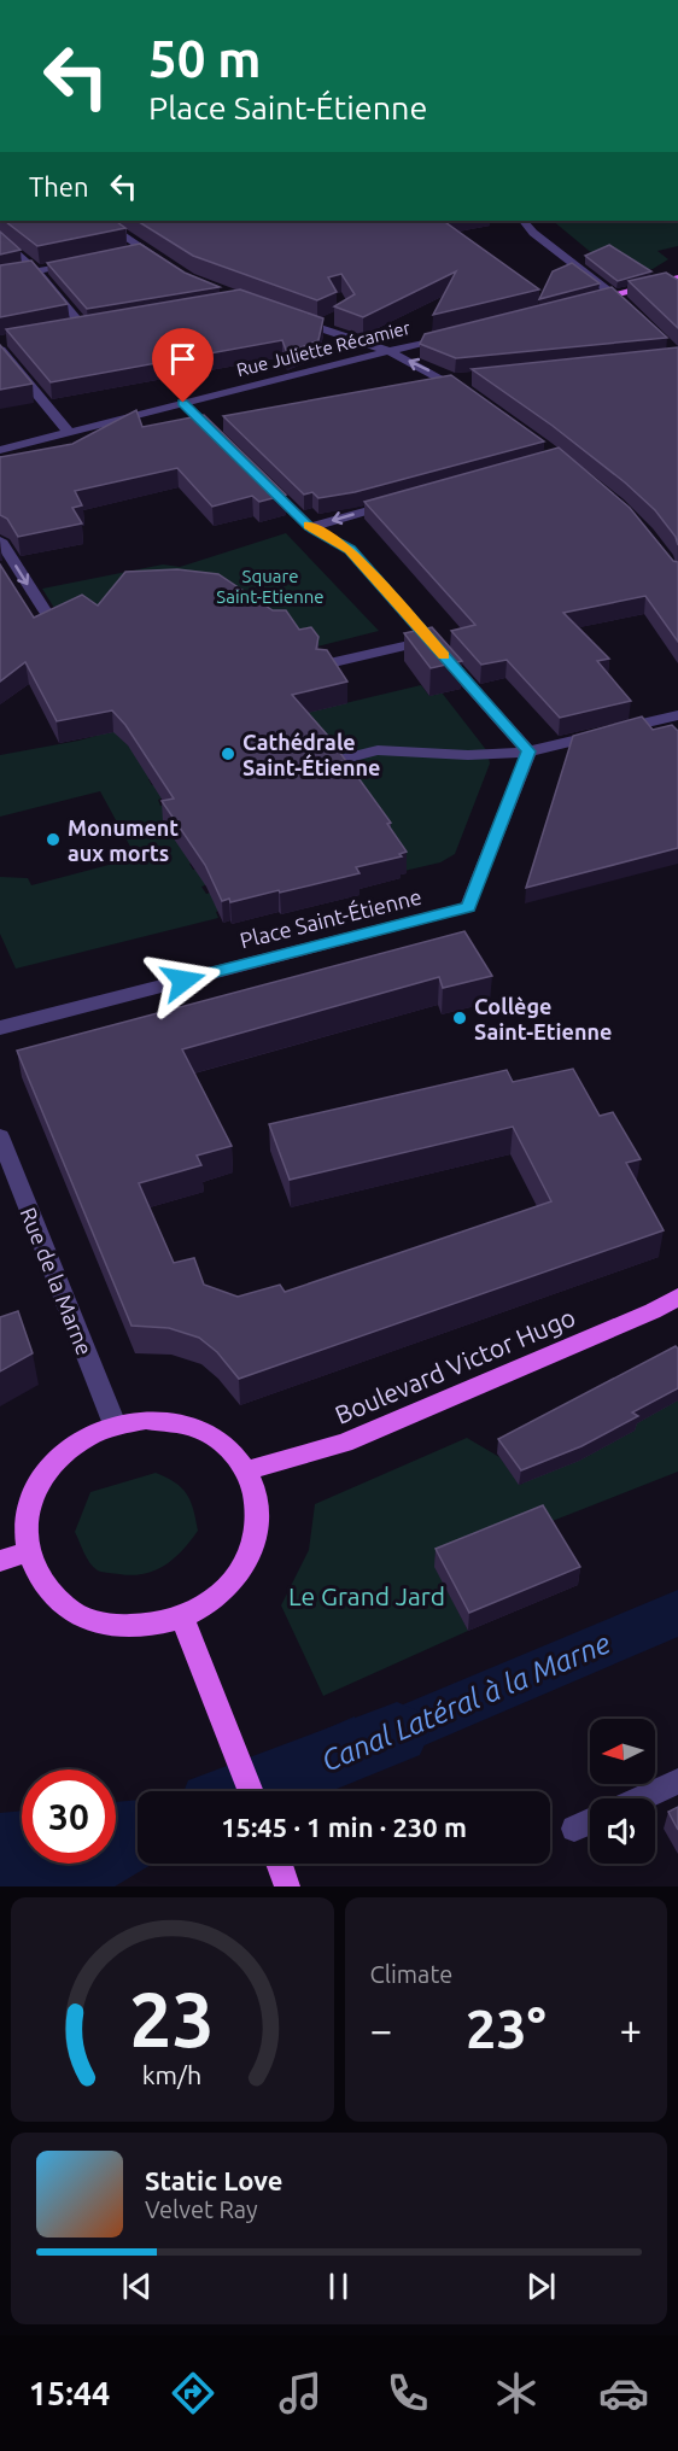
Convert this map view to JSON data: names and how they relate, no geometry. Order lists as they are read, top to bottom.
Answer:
{
  "streets": {
    "main road": ["Boulevard Victor Hugo"],
    "street": ["Rue Juliette Récamier", "Place Saint-Étienne", "Rue de la Marne"]
  },
  "crossings": [
    ["Rue de la Marne", "Boulevard Victor Hugo"]
  ],
  "water": ["Canal Latéral à la Marne"],
  "parks": ["Square Saint-Etienne", "Le Grand Jard"],
  "places": ["Cathédrale Saint-Étienne", "Monument aux morts", "Collège Saint-Etienne"],
  "north": "left",
  "page": {
    "turn": ["50 m", "Place Saint-Étienne"],
    "then": "Then",
    "limit": "30",
    "trip": "15:45 · 1 min · 230 m",
    "tile": "Climate",
    "heat": ["−", "23°", "+"],
    "song": ["Static Love", "Velvet Ray"],
    "tabs": "15:44",
    "gauge": ["23", "km/h"]
  }
}
